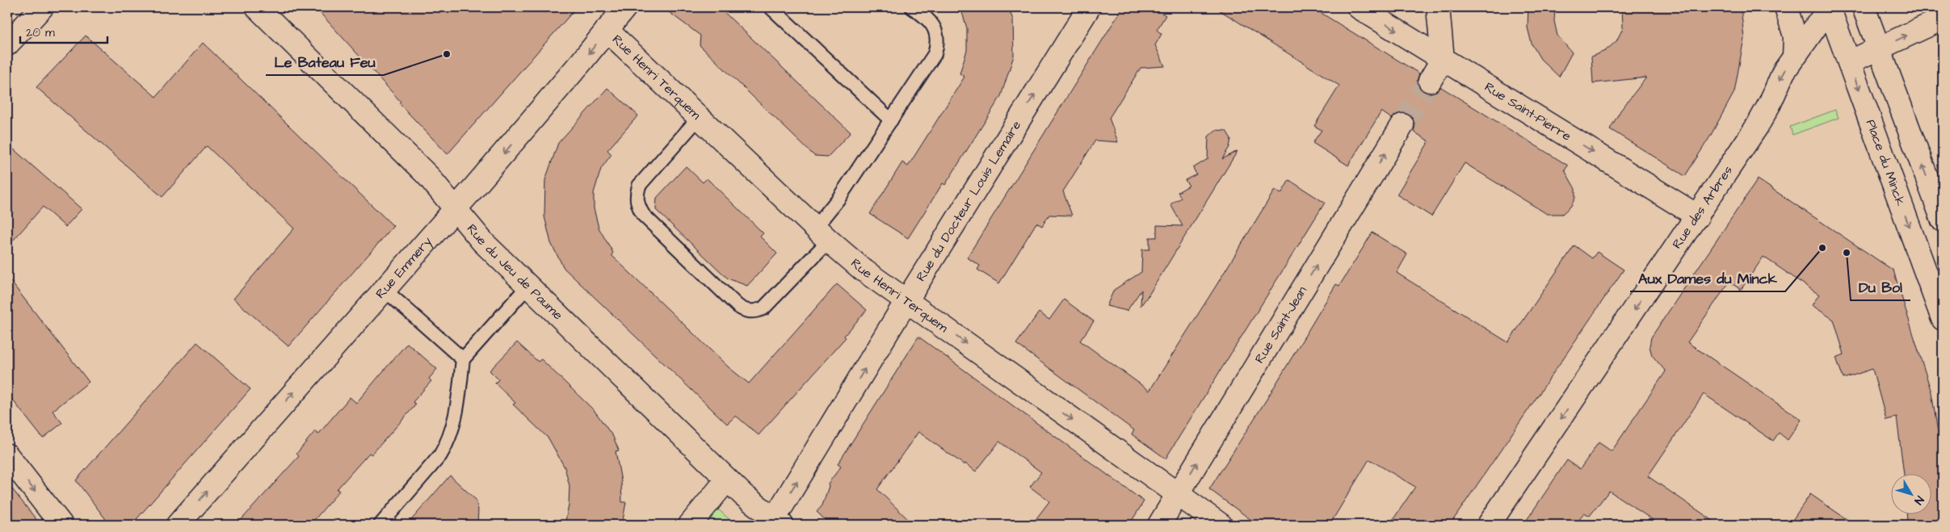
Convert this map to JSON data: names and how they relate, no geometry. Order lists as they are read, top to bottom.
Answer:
{
  "streets": {
    "street": [
      "Rue Henri Terquem",
      "Rue Saint-Pierre",
      "Place du Minck",
      "Rue du Docteur Louis Lemaire",
      "Rue des Arbres",
      "Rue Emmery",
      "Rue du Jeu de Paume",
      "Rue Saint-Jean"
    ]
  },
  "crossings": [
    ["Rue Henri Terquem", "Rue du Docteur Louis Lemaire"],
    ["Rue Henri Terquem", "Rue Emmery"],
    ["Rue Henri Terquem", "Rue Saint-Jean"],
    ["Rue Saint-Pierre", "Rue des Arbres"],
    ["Place du Minck", "Rue des Arbres"],
    ["Rue du Docteur Louis Lemaire", "Rue du Jeu de Paume"],
    ["Rue Emmery", "Rue du Jeu de Paume"]
  ],
  "one_way": [
    "Rue Henri Terquem",
    "Rue Saint-Pierre",
    "Rue du Docteur Louis Lemaire",
    "Rue des Arbres",
    "Rue Saint-Jean"
  ],
  "places": ["Le Bateau Feu", "Aux Dames du Minck", "Du Bol"],
  "scale_bar": "20 m",
  "north": "bottom right"
}
